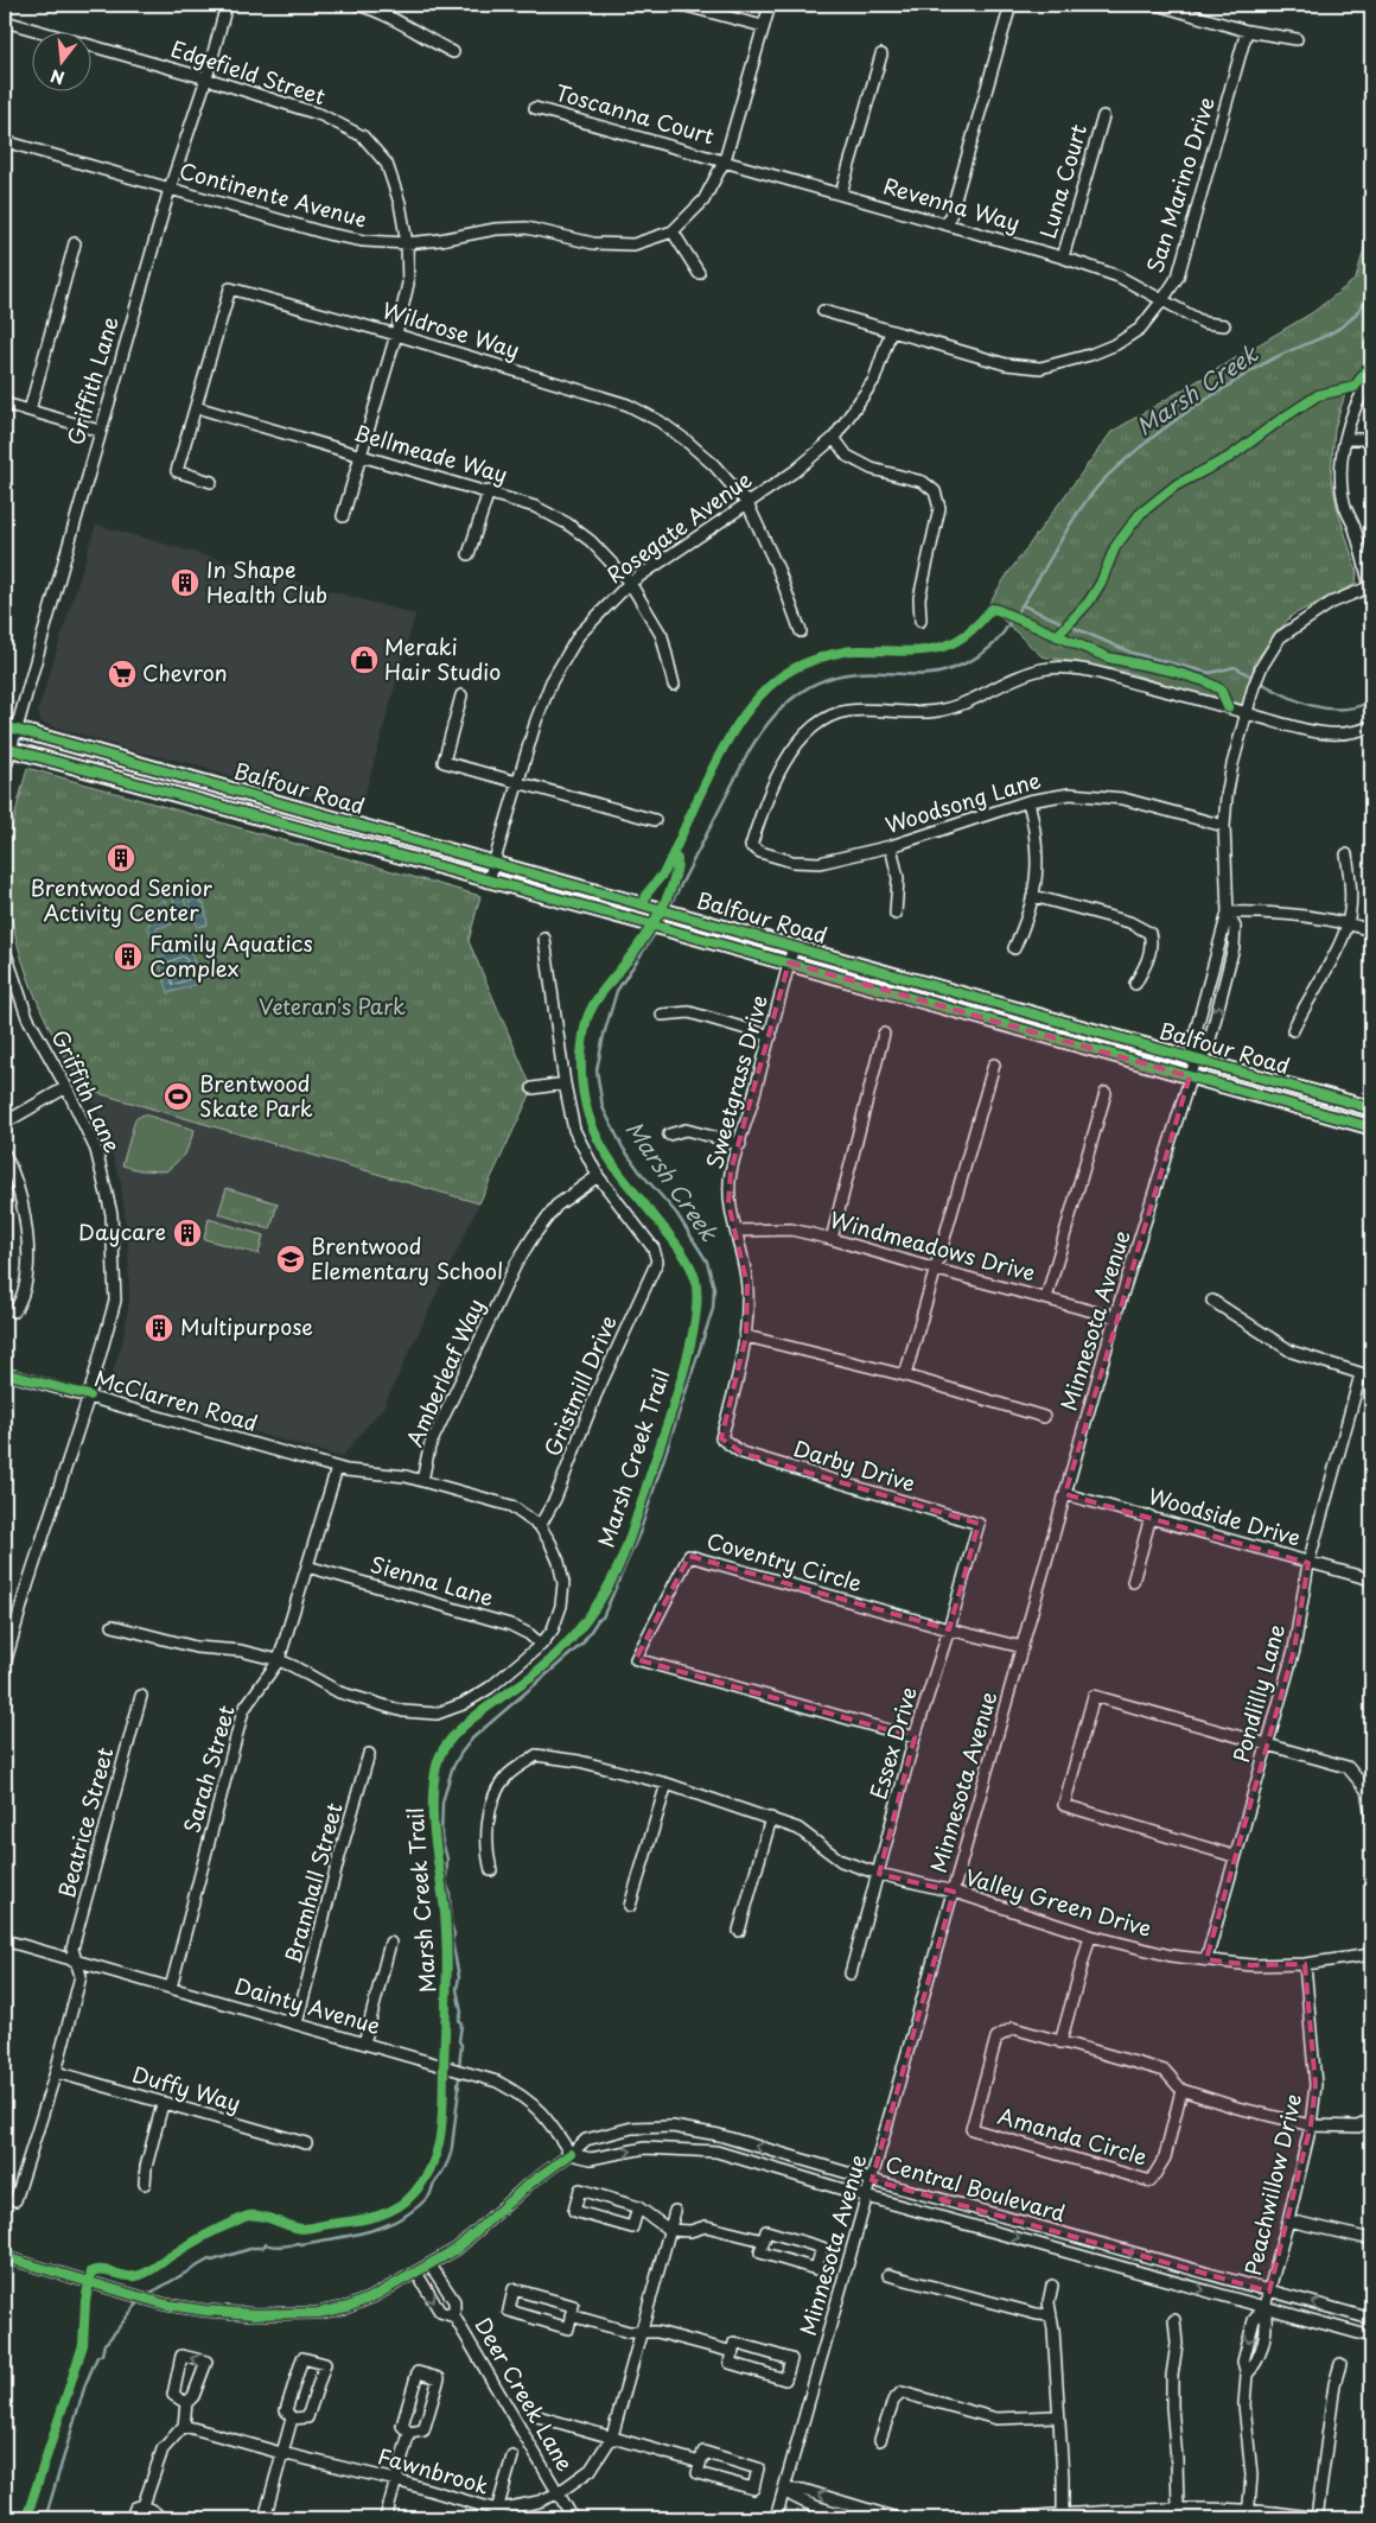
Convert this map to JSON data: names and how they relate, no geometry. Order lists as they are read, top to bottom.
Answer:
{
  "streets": {
    "main road": ["Balfour Road"],
    "street": [
      "Edgefield Street",
      "Toscanna Court",
      "Luna Court",
      "San Marino Drive",
      "Continente Avenue",
      "Revenna Way",
      "Wildrose Way",
      "Griffith Lane",
      "Bellmeade Way",
      "Rosegate Avenue",
      "Woodsong Lane",
      "Sweetgrass Drive",
      "Windmeadows Drive",
      "Minnesota Avenue",
      "Amberleaf Way",
      "Gristmill Drive",
      "McClarren Road",
      "Darby Drive",
      "Woodside Drive",
      "Coventry Circle",
      "Sienna Lane",
      "Pondlilly Lane",
      "Essex Drive",
      "Sarah Street",
      "Beatrice Street",
      "Bramhall Street",
      "Valley Green Drive",
      "Dainty Avenue",
      "Duffy Way",
      "Amanda Circle",
      "Peachwillow Drive",
      "Central Boulevard",
      "Deer Creek Lane",
      "Fawnbrook"
    ],
    "cycle path": ["Marsh Creek Trail"]
  },
  "crossings": [
    ["Edgefield Street", "Continente Avenue"],
    ["Edgefield Street", "Wildrose Way"],
    ["Edgefield Street", "Griffith Lane"],
    ["Edgefield Street", "Bellmeade Way"],
    ["Toscanna Court", "Continente Avenue"],
    ["Toscanna Court", "Revenna Way"],
    ["Luna Court", "Revenna Way"],
    ["San Marino Drive", "Revenna Way"],
    ["San Marino Drive", "Rosegate Avenue"],
    ["Continente Avenue", "Revenna Way"],
    ["Continente Avenue", "Griffith Lane"],
    ["Wildrose Way", "Bellmeade Way"],
    ["Wildrose Way", "Rosegate Avenue"],
    ["Griffith Lane", "Balfour Road"],
    ["Griffith Lane", "McClarren Road"],
    ["Bellmeade Way", "Rosegate Avenue"],
    ["Rosegate Avenue", "Balfour Road"],
    ["Balfour Road", "Sweetgrass Drive"],
    ["Balfour Road", "Minnesota Avenue"],
    ["Sweetgrass Drive", "Windmeadows Drive"],
    ["Sweetgrass Drive", "Darby Drive"],
    ["Windmeadows Drive", "Minnesota Avenue"],
    ["Minnesota Avenue", "Woodside Drive"],
    ["Minnesota Avenue", "Coventry Circle"],
    ["Minnesota Avenue", "Valley Green Drive"],
    ["Minnesota Avenue", "Central Boulevard"],
    ["Amberleaf Way", "Gristmill Drive"],
    ["Amberleaf Way", "McClarren Road"],
    ["Gristmill Drive", "McClarren Road"],
    ["McClarren Road", "Sarah Street"],
    ["Darby Drive", "Essex Drive"],
    ["Woodside Drive", "Pondlilly Lane"],
    ["Coventry Circle", "Essex Drive"],
    ["Sienna Lane", "Sarah Street"],
    ["Pondlilly Lane", "Valley Green Drive"],
    ["Essex Drive", "Valley Green Drive"],
    ["Sarah Street", "Dainty Avenue"],
    ["Beatrice Street", "Dainty Avenue"],
    ["Beatrice Street", "Duffy Way"],
    ["Bramhall Street", "Dainty Avenue"],
    ["Valley Green Drive", "Peachwillow Drive"],
    ["Dainty Avenue", "Central Boulevard"],
    ["Amanda Circle", "Peachwillow Drive"],
    ["Peachwillow Drive", "Central Boulevard"],
    ["Central Boulevard", "Deer Creek Lane"],
    ["Deer Creek Lane", "Fawnbrook"]
  ],
  "water": ["Marsh Creek"],
  "parks": ["Veteran's Park"],
  "places": {
    "building": [
      "In Shape Health Club",
      "Brentwood Senior Activity Center",
      "Family Aquatics Complex",
      "Daycare",
      "Multipurpose"
    ],
    "shop": ["Meraki Hair Studio"],
    "supermarket": ["Chevron"],
    "sports": ["Brentwood Skate Park"],
    "school or university": ["Brentwood Elementary School"]
  },
  "north": "bottom"
}
